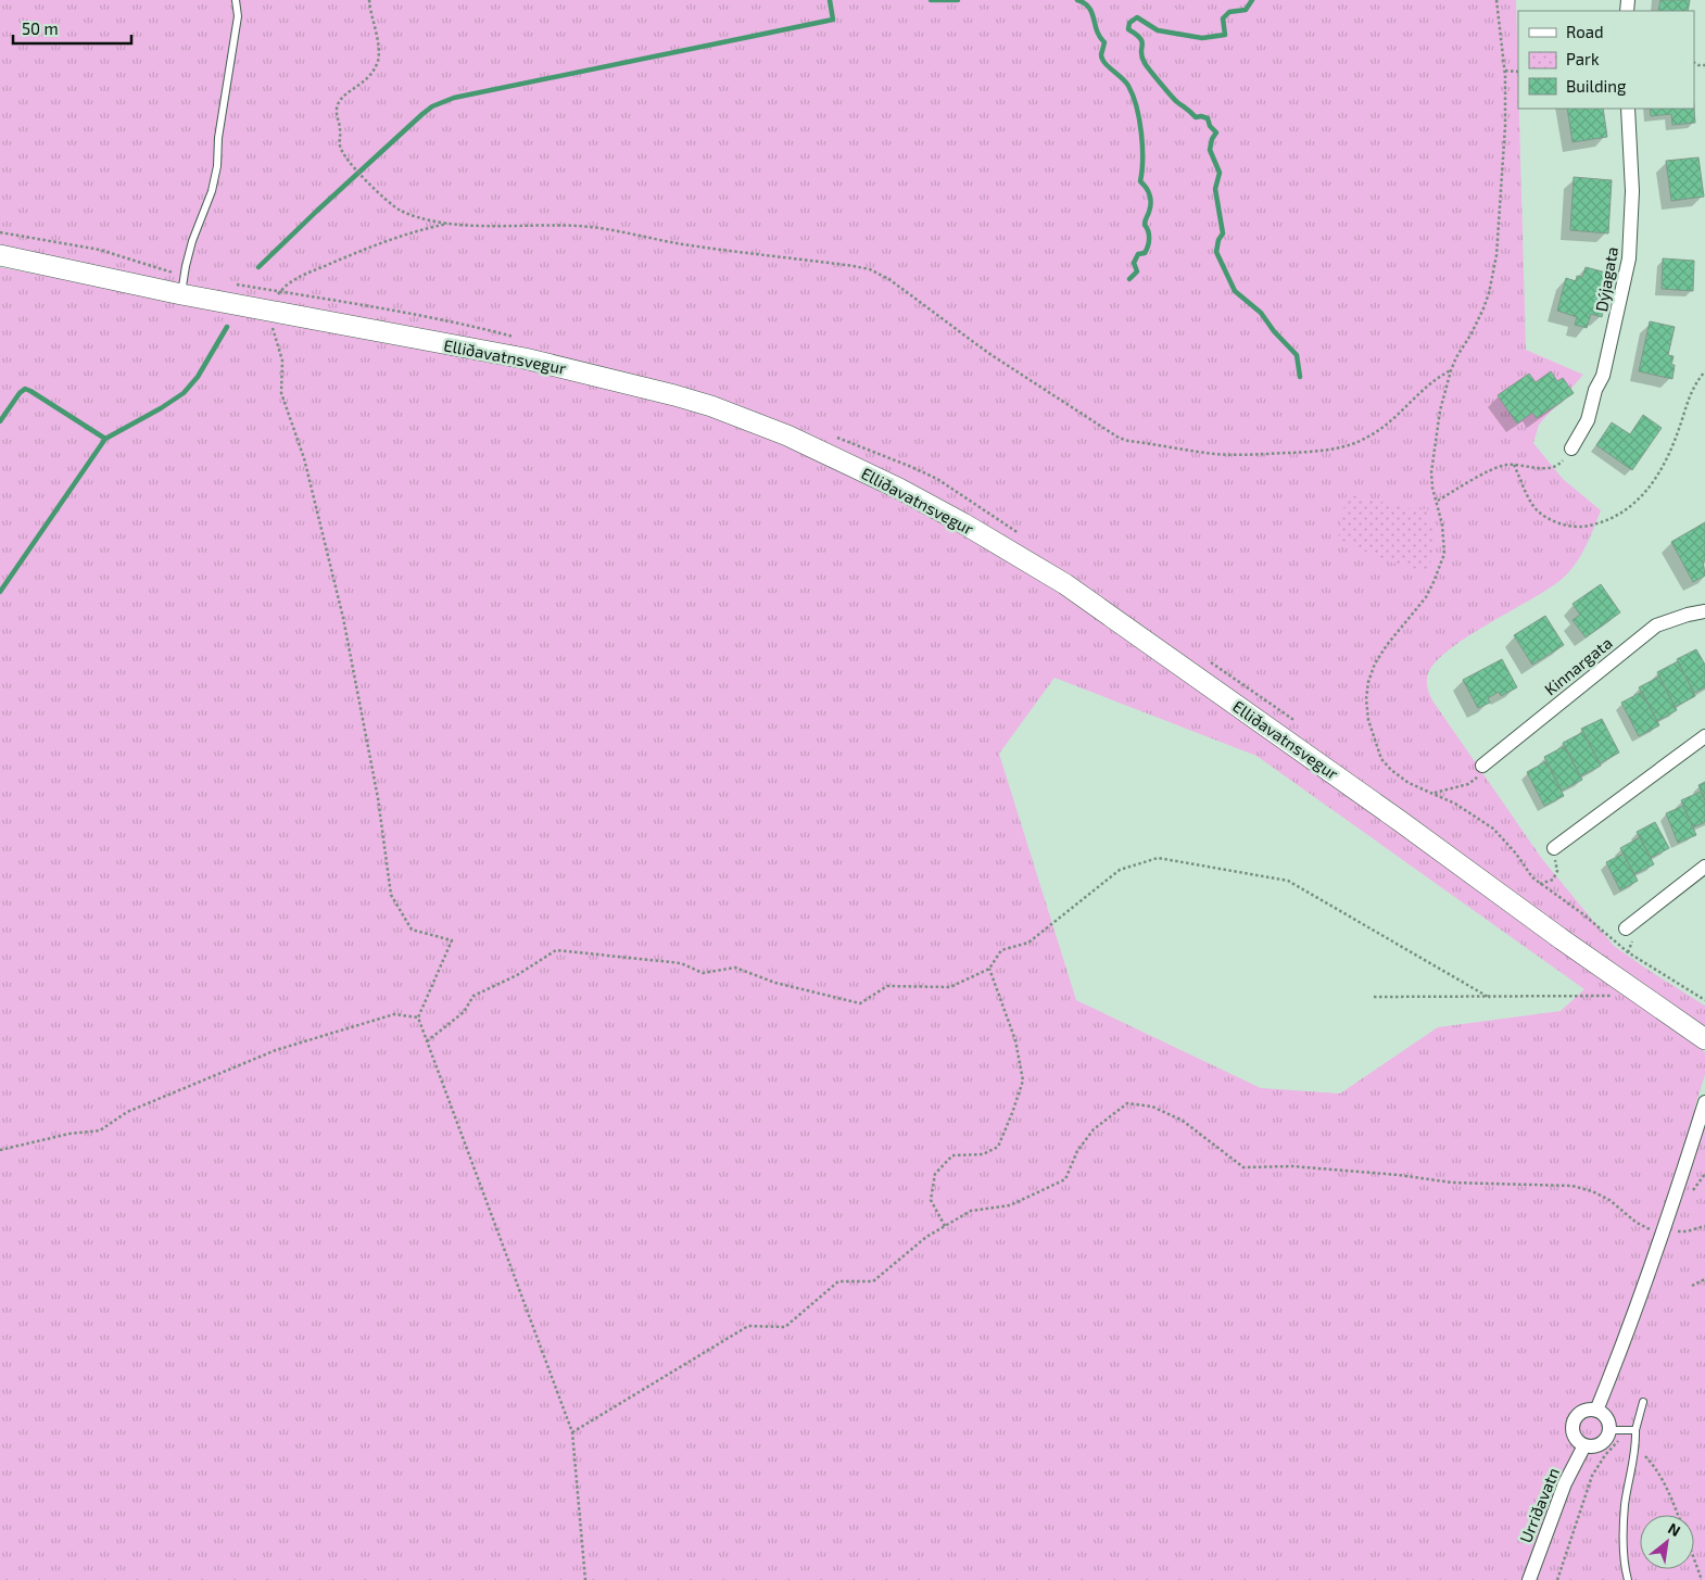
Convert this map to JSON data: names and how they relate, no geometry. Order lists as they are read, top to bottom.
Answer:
{
  "streets": {
    "main road": ["Elliðavatnsvegur"],
    "street": ["Dýjagata", "Kinnargata", "Urriðavatn"]
  },
  "legend": ["Road", "Park", "Building"],
  "scale_bar": "50 m",
  "north": "top right"
}
